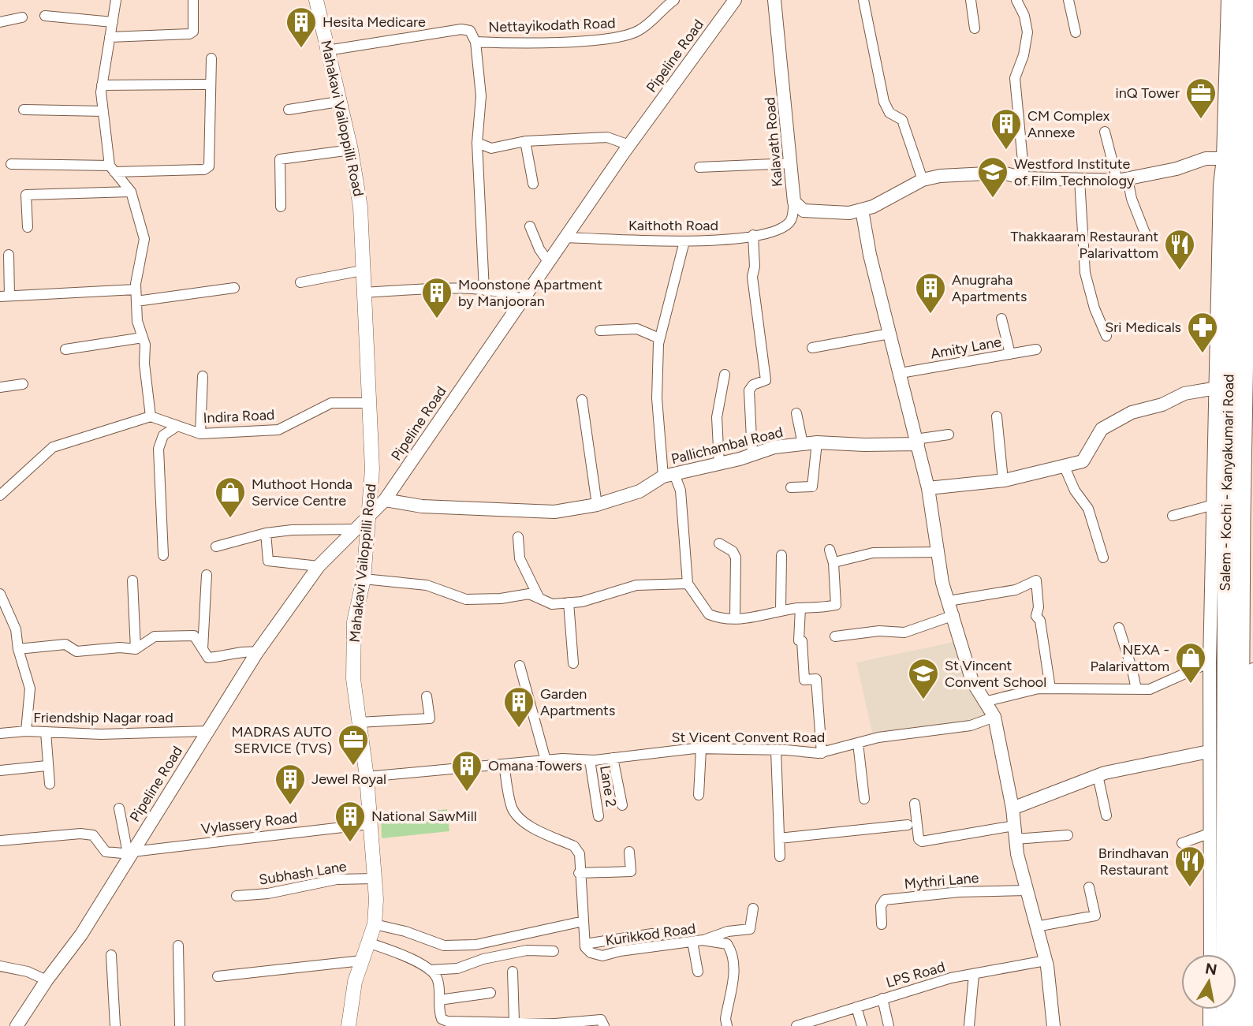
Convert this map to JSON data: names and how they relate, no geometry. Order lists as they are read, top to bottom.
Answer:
{
  "streets": {
    "highway": ["Salem - Kochi - Kanyakumari Road"],
    "main road": ["Mahakavi Vailoppilli Road"],
    "street": [
      "Nettayikodath Road",
      "Pipeline Road",
      "Kalavath Road",
      "Kaithoth Road",
      "Amity Lane",
      "Indira Road",
      "Pallichambal Road",
      "Friendship Nagar road",
      "St Vicent Convent Road",
      "Lane 2",
      "Vylassery Road",
      "Subhash Lane",
      "Mythri Lane",
      "Kurikkod Road",
      "LPS Road"
    ]
  },
  "crossings": [
    ["Nettayikodath Road", "Mahakavi Vailoppilli Road"],
    ["Pipeline Road", "Mahakavi Vailoppilli Road"],
    ["Pipeline Road", "Kaithoth Road"],
    ["Pipeline Road", "Pallichambal Road"],
    ["Pipeline Road", "Friendship Nagar road"],
    ["Pipeline Road", "Vylassery Road"],
    ["Mahakavi Vailoppilli Road", "Indira Road"],
    ["Mahakavi Vailoppilli Road", "St Vicent Convent Road"],
    ["Mahakavi Vailoppilli Road", "Vylassery Road"],
    ["Mahakavi Vailoppilli Road", "Subhash Lane"],
    ["Kalavath Road", "Kaithoth Road"],
    ["St Vicent Convent Road", "Lane 2"],
    ["St Vicent Convent Road", "Kurikkod Road"]
  ],
  "places": {
    "building": [
      "Hesita Medicare",
      "CM Complex Annexe",
      "Anugraha Apartments",
      "Moonstone Apartment by Manjooran",
      "Garden Apartments",
      "Omana Towers",
      "Jewel Royal",
      "National SawMill"
    ],
    "office": ["inQ Tower", "MADRAS AUTO SERVICE (TVS)"],
    "school or university": ["Westford Institute of Film Technology", "St Vincent Convent School"],
    "restaurant": ["Thakkaaram Restaurant Palarivattom", "Brindhavan Restaurant"],
    "pharmacy": ["Sri Medicals"],
    "shop": ["Muthoot Honda Service Centre", "NEXA - Palarivattom"]
  },
  "north": "top"
}
